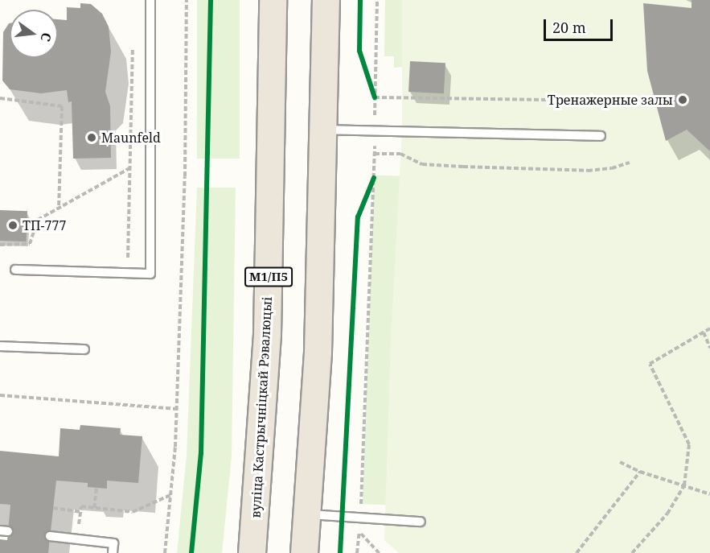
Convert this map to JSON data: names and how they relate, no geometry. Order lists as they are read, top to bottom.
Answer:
{
  "streets": {
    "highway": ["М1/П5", "вуліца Кастрычніцкай Рэвалюцыі"]
  },
  "places": ["Тренажерные залы", "Maunfeld", "ТП-777"],
  "scale_bar": "20 m",
  "north": "right"
}
